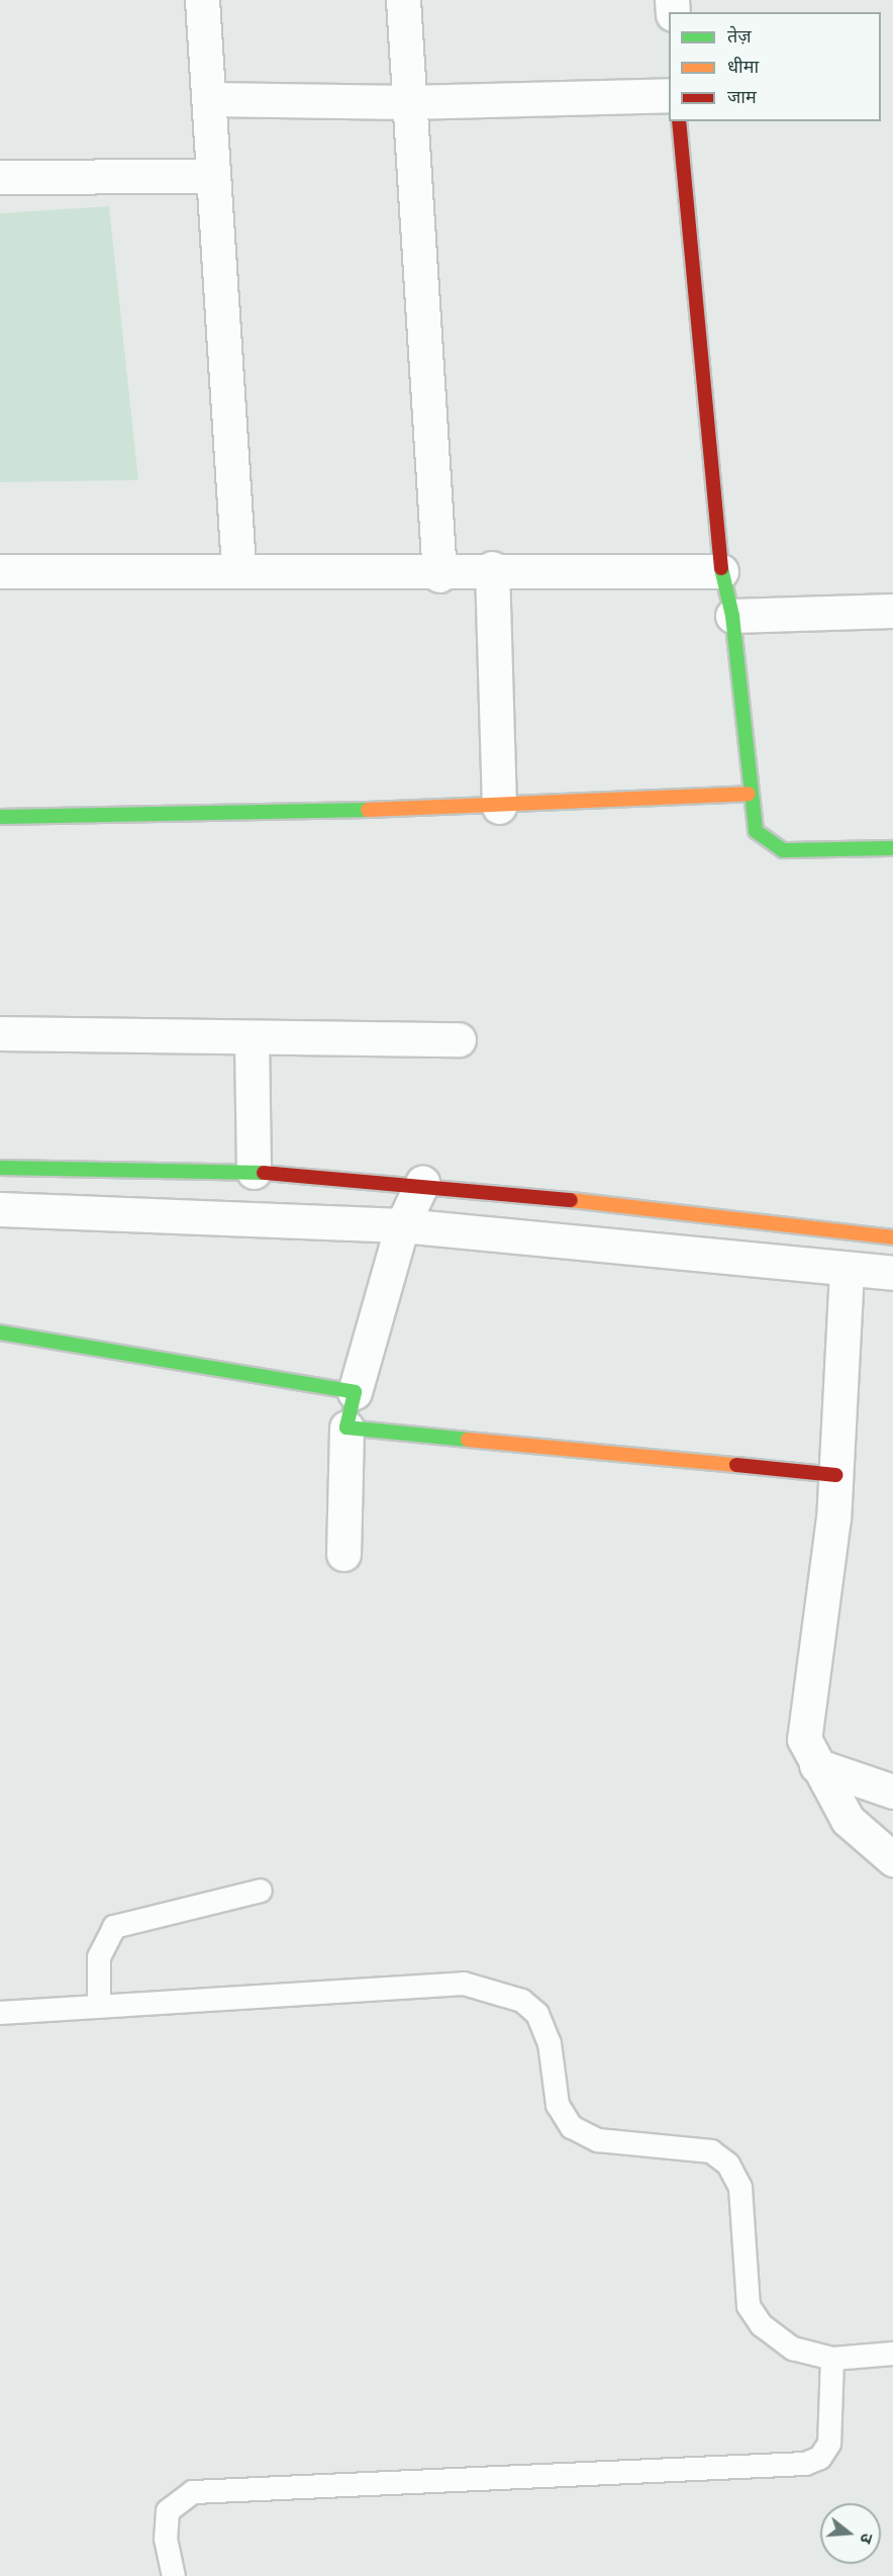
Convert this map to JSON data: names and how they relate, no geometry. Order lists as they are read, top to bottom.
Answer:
{
  "legend": ["तेज़", "धीमा", "जाम"],
  "north": "right"
}
